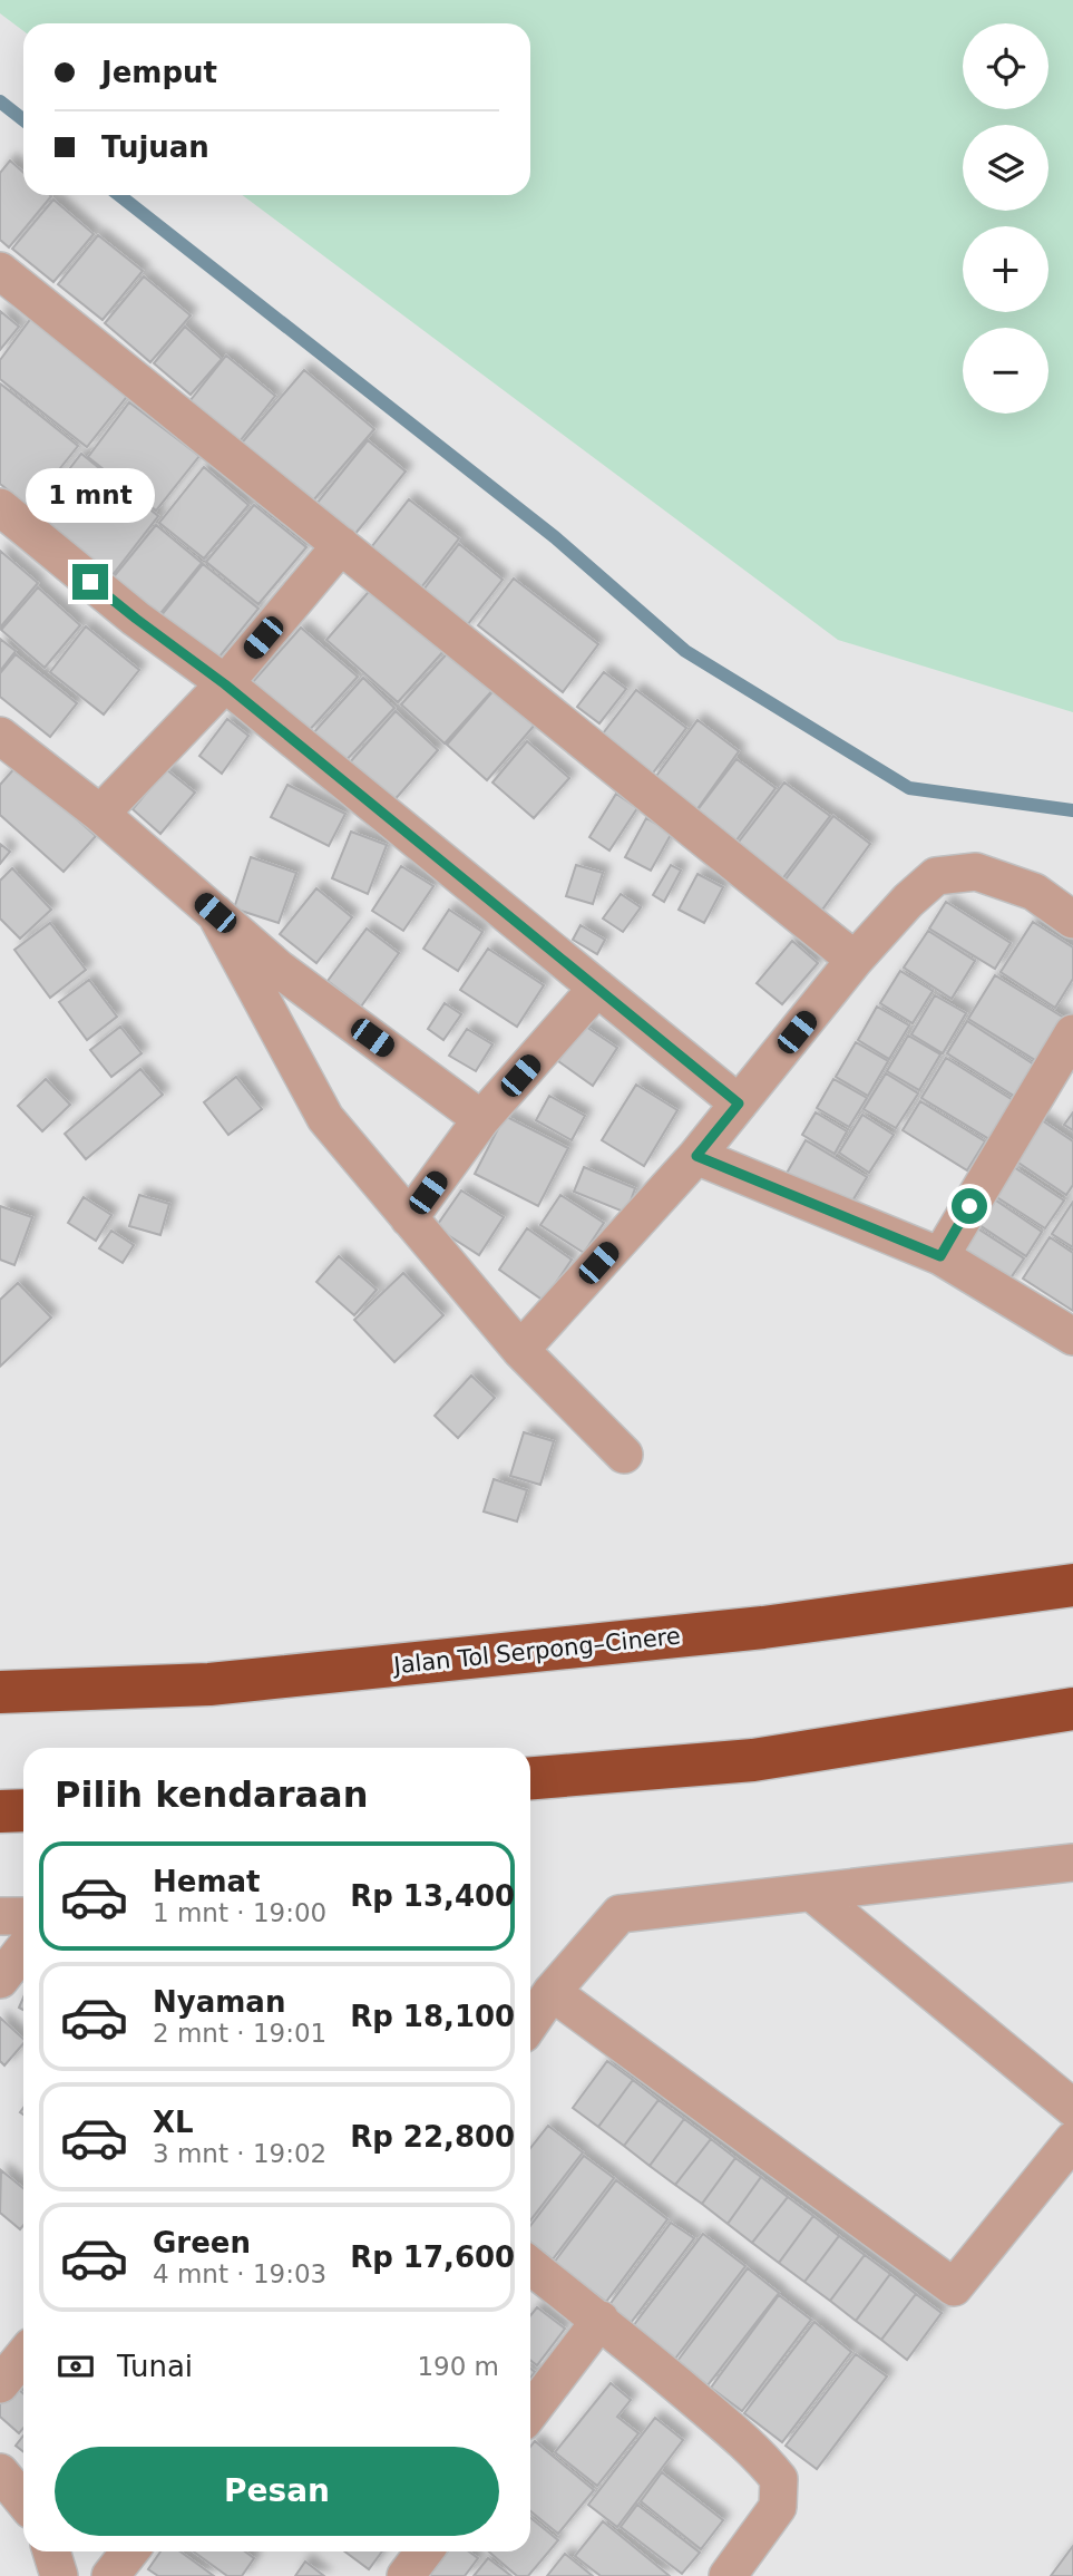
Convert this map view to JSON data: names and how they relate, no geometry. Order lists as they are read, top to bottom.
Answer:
{
  "streets": {
    "highway": ["Jalan Tol Serpong–Cinere"]
  },
  "page": {
    "map_buttons": ["+", "−"],
    "banner": ["Jemput", "Tujuan"],
    "bubble": "1 mnt",
    "heading": "Pilih kendaraan",
    "list": [
      {
        "name": "Hemat",
        "note": "1 mnt · 19:00",
        "value": "Rp 13,400"
      },
      {
        "name": "Nyaman",
        "note": "2 mnt · 19:01",
        "value": "Rp 18,100"
      },
      {
        "name": "XL",
        "note": "3 mnt · 19:02",
        "value": "Rp 22,800"
      },
      {
        "name": "Green",
        "note": "4 mnt · 19:03",
        "value": "Rp 17,600"
      }
    ],
    "pay": ["Tunai", "190 m"],
    "buttons": "Pesan"
  }
}
